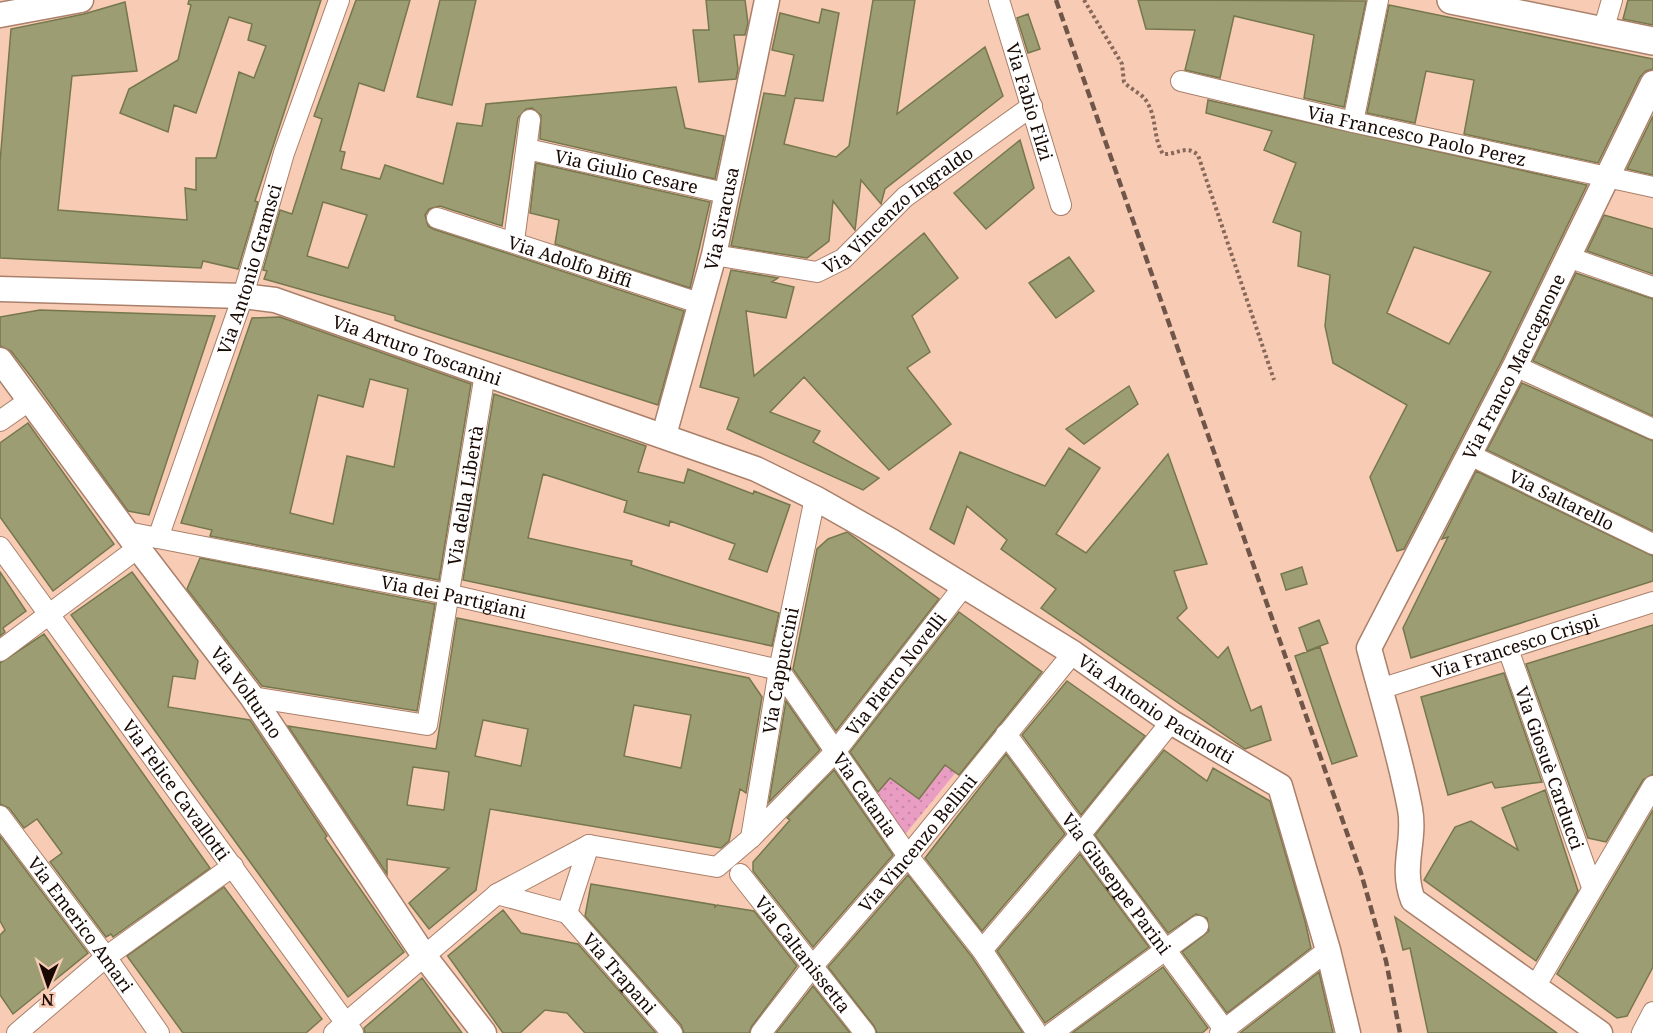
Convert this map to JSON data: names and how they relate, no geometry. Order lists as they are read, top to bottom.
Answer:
{
  "streets": {
    "street": [
      "Via Fabio Filzi",
      "Via Francesco Paolo Perez",
      "Via Giulio Cesare",
      "Via Vincenzo Ingraldo",
      "Via Siracusa",
      "Via Adolfo Biffi",
      "Via Antonio Gramsci",
      "Via Arturo Toscanini",
      "Via Franco Maccagnone",
      "Via della Libertà",
      "Via Saltarello",
      "Via dei Partigiani",
      "Via Francesco Crispi",
      "Via Cappuccini",
      "Via Pietro Novelli",
      "Via Volturno",
      "Via Antonio Pacinotti",
      "Via Giosuè Carducci",
      "Via Felice Cavallotti",
      "Via Catania",
      "Via Vincenzo Bellini",
      "Via Giuseppe Parini",
      "Via Emerico Amari",
      "Via Caltanissetta",
      "Via Trapani"
    ]
  },
  "crossings": [
    ["Via Fabio Filzi", "Via Vincenzo Ingraldo"],
    ["Via Francesco Paolo Perez", "Via Franco Maccagnone"],
    ["Via Giulio Cesare", "Via Siracusa"],
    ["Via Vincenzo Ingraldo", "Via Siracusa"],
    ["Via Siracusa", "Via Adolfo Biffi"],
    ["Via Siracusa", "Via Arturo Toscanini"],
    ["Via Antonio Gramsci", "Via Arturo Toscanini"],
    ["Via Antonio Gramsci", "Via dei Partigiani"],
    ["Via Antonio Gramsci", "Via Volturno"],
    ["Via Arturo Toscanini", "Via della Libertà"],
    ["Via Arturo Toscanini", "Via Cappuccini"],
    ["Via Arturo Toscanini", "Via Antonio Pacinotti"],
    ["Via Franco Maccagnone", "Via Saltarello"],
    ["Via Franco Maccagnone", "Via Francesco Crispi"],
    ["Via della Libertà", "Via dei Partigiani"],
    ["Via della Libertà", "Via Volturno"],
    ["Via dei Partigiani", "Via Cappuccini"],
    ["Via dei Partigiani", "Via Volturno"],
    ["Via dei Partigiani", "Via Catania"],
    ["Via Francesco Crispi", "Via Giosuè Carducci"],
    ["Via Cappuccini", "Via Pietro Novelli"],
    ["Via Cappuccini", "Via Antonio Pacinotti"],
    ["Via Cappuccini", "Via Catania"],
    ["Via Cappuccini", "Via Caltanissetta"],
    ["Via Pietro Novelli", "Via Antonio Pacinotti"],
    ["Via Pietro Novelli", "Via Catania"],
    ["Via Antonio Pacinotti", "Via Vincenzo Bellini"],
    ["Via Catania", "Via Vincenzo Bellini"],
    ["Via Vincenzo Bellini", "Via Giuseppe Parini"],
    ["Via Vincenzo Bellini", "Via Caltanissetta"]
  ],
  "north": "bottom"
}
